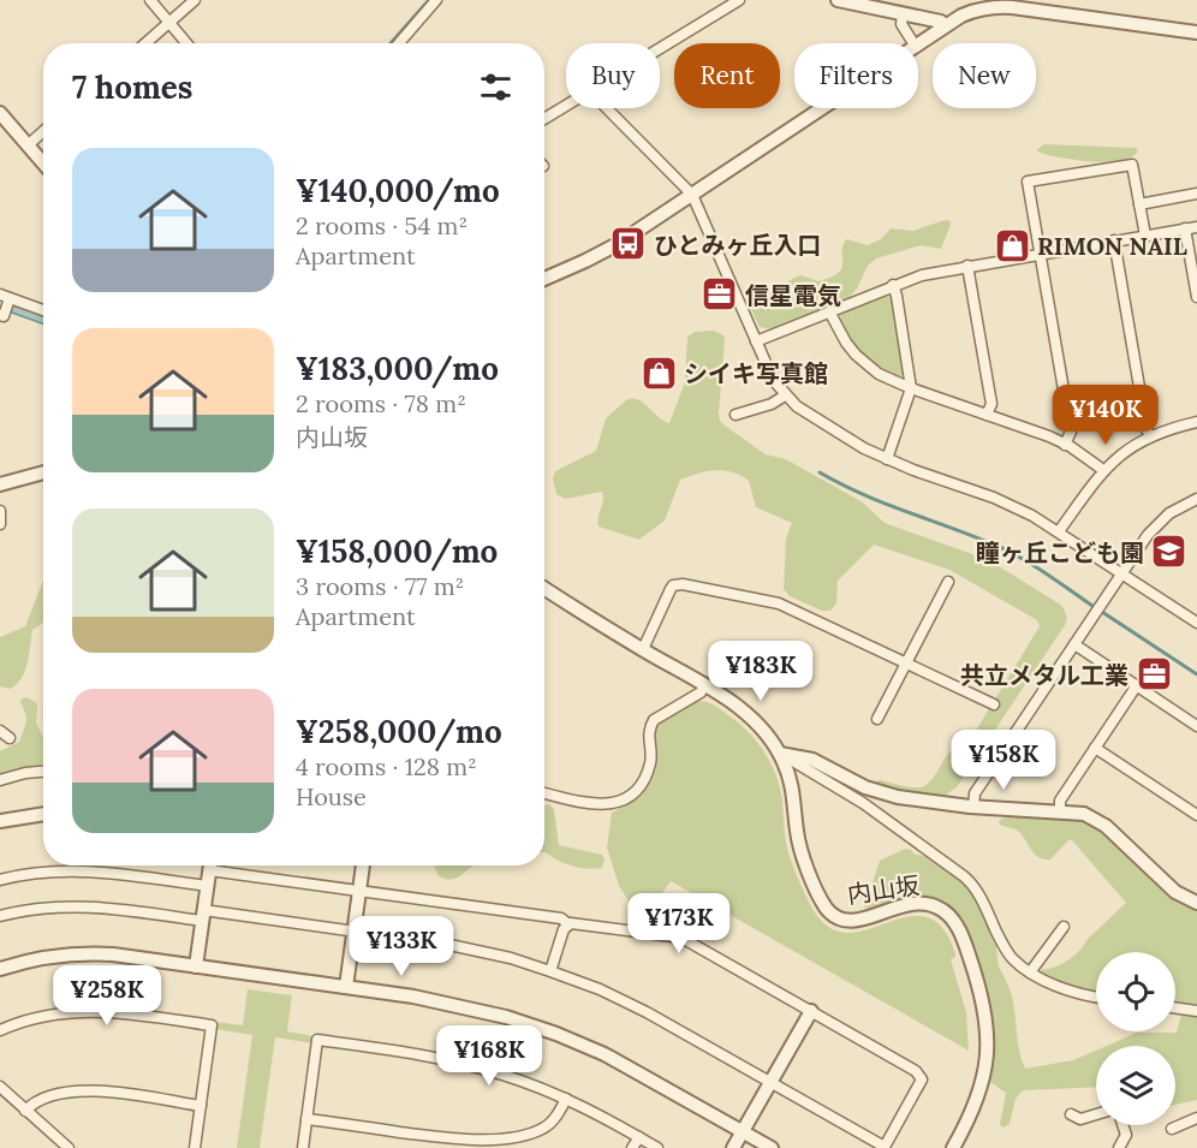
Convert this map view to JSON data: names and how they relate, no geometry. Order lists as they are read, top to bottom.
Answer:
{
  "streets": {
    "street": ["内山坂"]
  },
  "places": {
    "bus stop": ["ひとみヶ丘入口"],
    "shop": ["RIMON NAIL", "シイキ写真館"],
    "office": ["信星電気", "共立メタル工業"],
    "school or university": ["瞳ヶ丘こども園"]
  },
  "page": {
    "chip": [
      "Buy",
      "Rent",
      "Filters",
      "New"
    ],
    "heading": "7 homes",
    "list": [
      {
        "name": "¥140,000/mo",
        "note": "2 rooms · 54 m² · Apartment"
      },
      {
        "name": "¥183,000/mo",
        "note": "2 rooms · 78 m² · 内山坂"
      },
      {
        "name": "¥158,000/mo",
        "note": "3 rooms · 77 m² · Apartment"
      },
      {
        "name": "¥258,000/mo",
        "note": "4 rooms · 128 m² · House"
      }
    ],
    "price": [
      "¥140K",
      "¥183K",
      "¥158K",
      "¥173K",
      "¥133K",
      "¥258K",
      "¥168K"
    ]
  }
}
